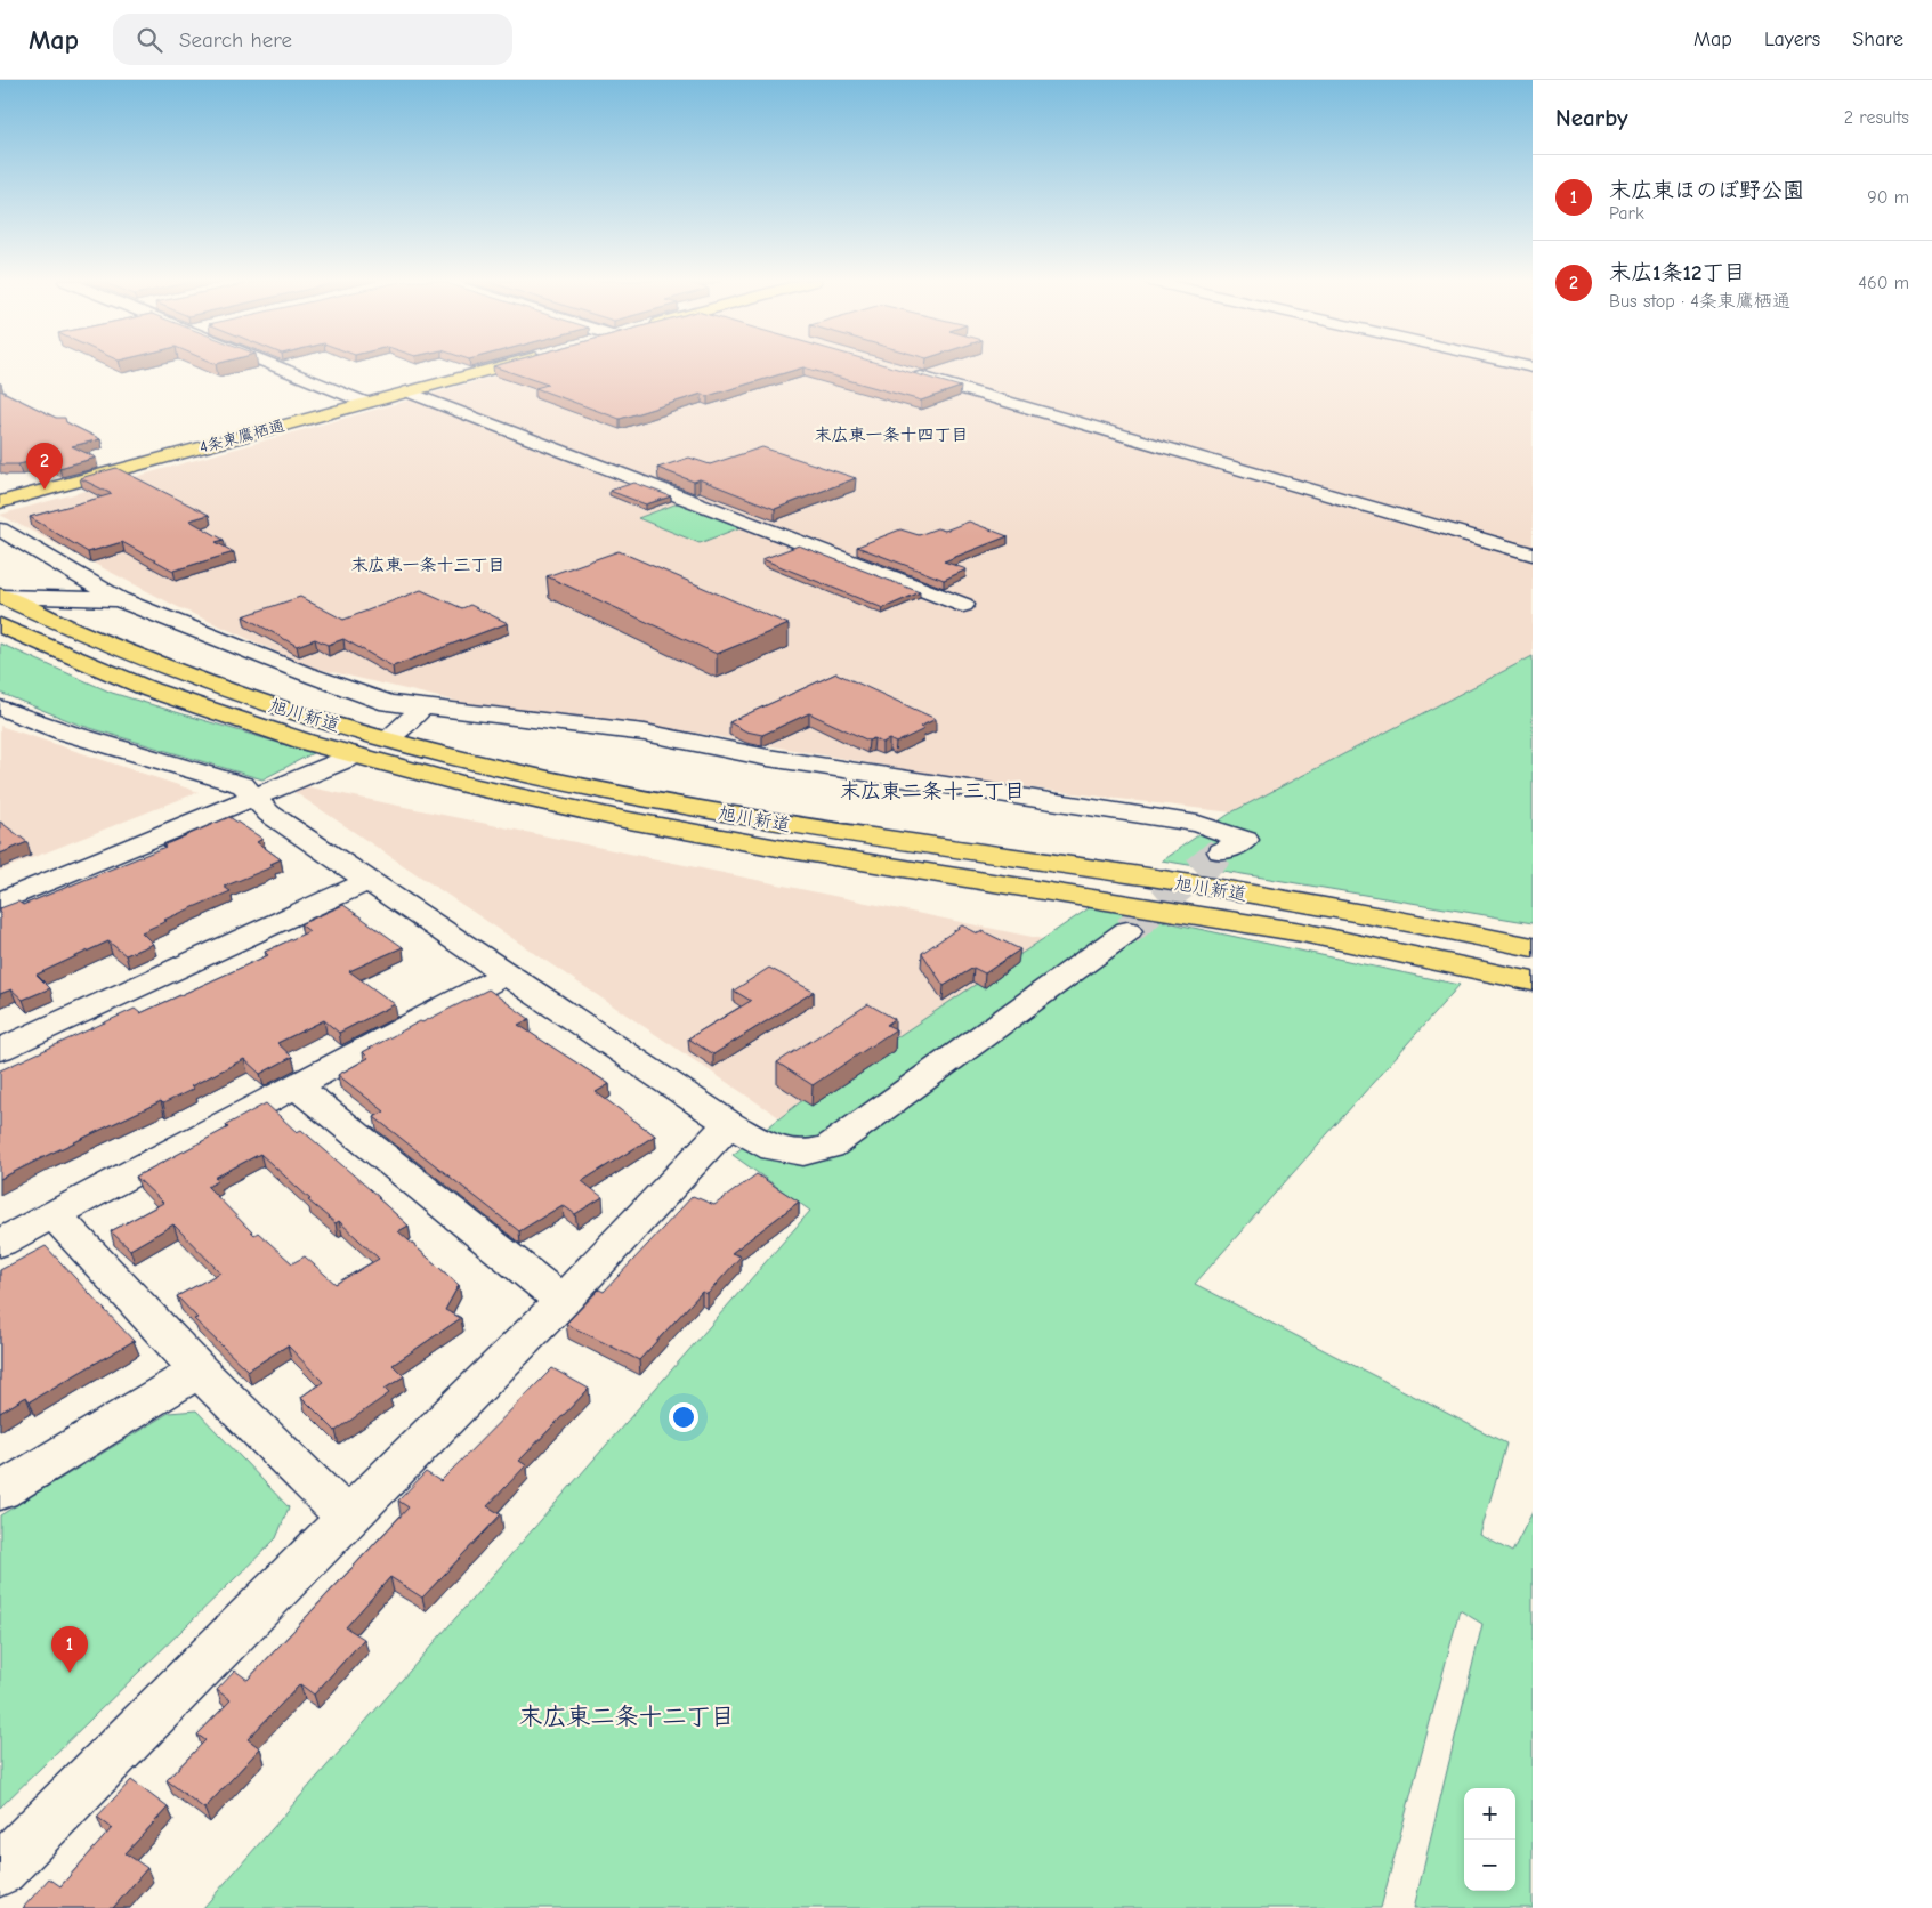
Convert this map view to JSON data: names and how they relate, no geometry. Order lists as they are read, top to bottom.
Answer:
{
  "streets": {
    "highway": ["4条東鷹栖通", "旭川新道"]
  },
  "districts": [
    "末広東一条十四丁目",
    "末広東一条十三丁目",
    "末広東二条十三丁目",
    "末広東二条十二丁目"
  ],
  "page": {
    "header": "Map",
    "search": "Search here",
    "nav": ["Map", "Layers", "Share"],
    "heading": ["Nearby", "2 results"],
    "list": [
      {
        "mark": "1",
        "name": "末広東ほのぼ野公園",
        "note": "Park",
        "value": "90 m"
      },
      {
        "mark": "2",
        "name": "末広1条12丁目",
        "note": "Bus stop · 4条東鷹栖通",
        "value": "460 m"
      }
    ],
    "pins": ["2", "1"],
    "map_buttons": ["+", "−"]
  }
}
